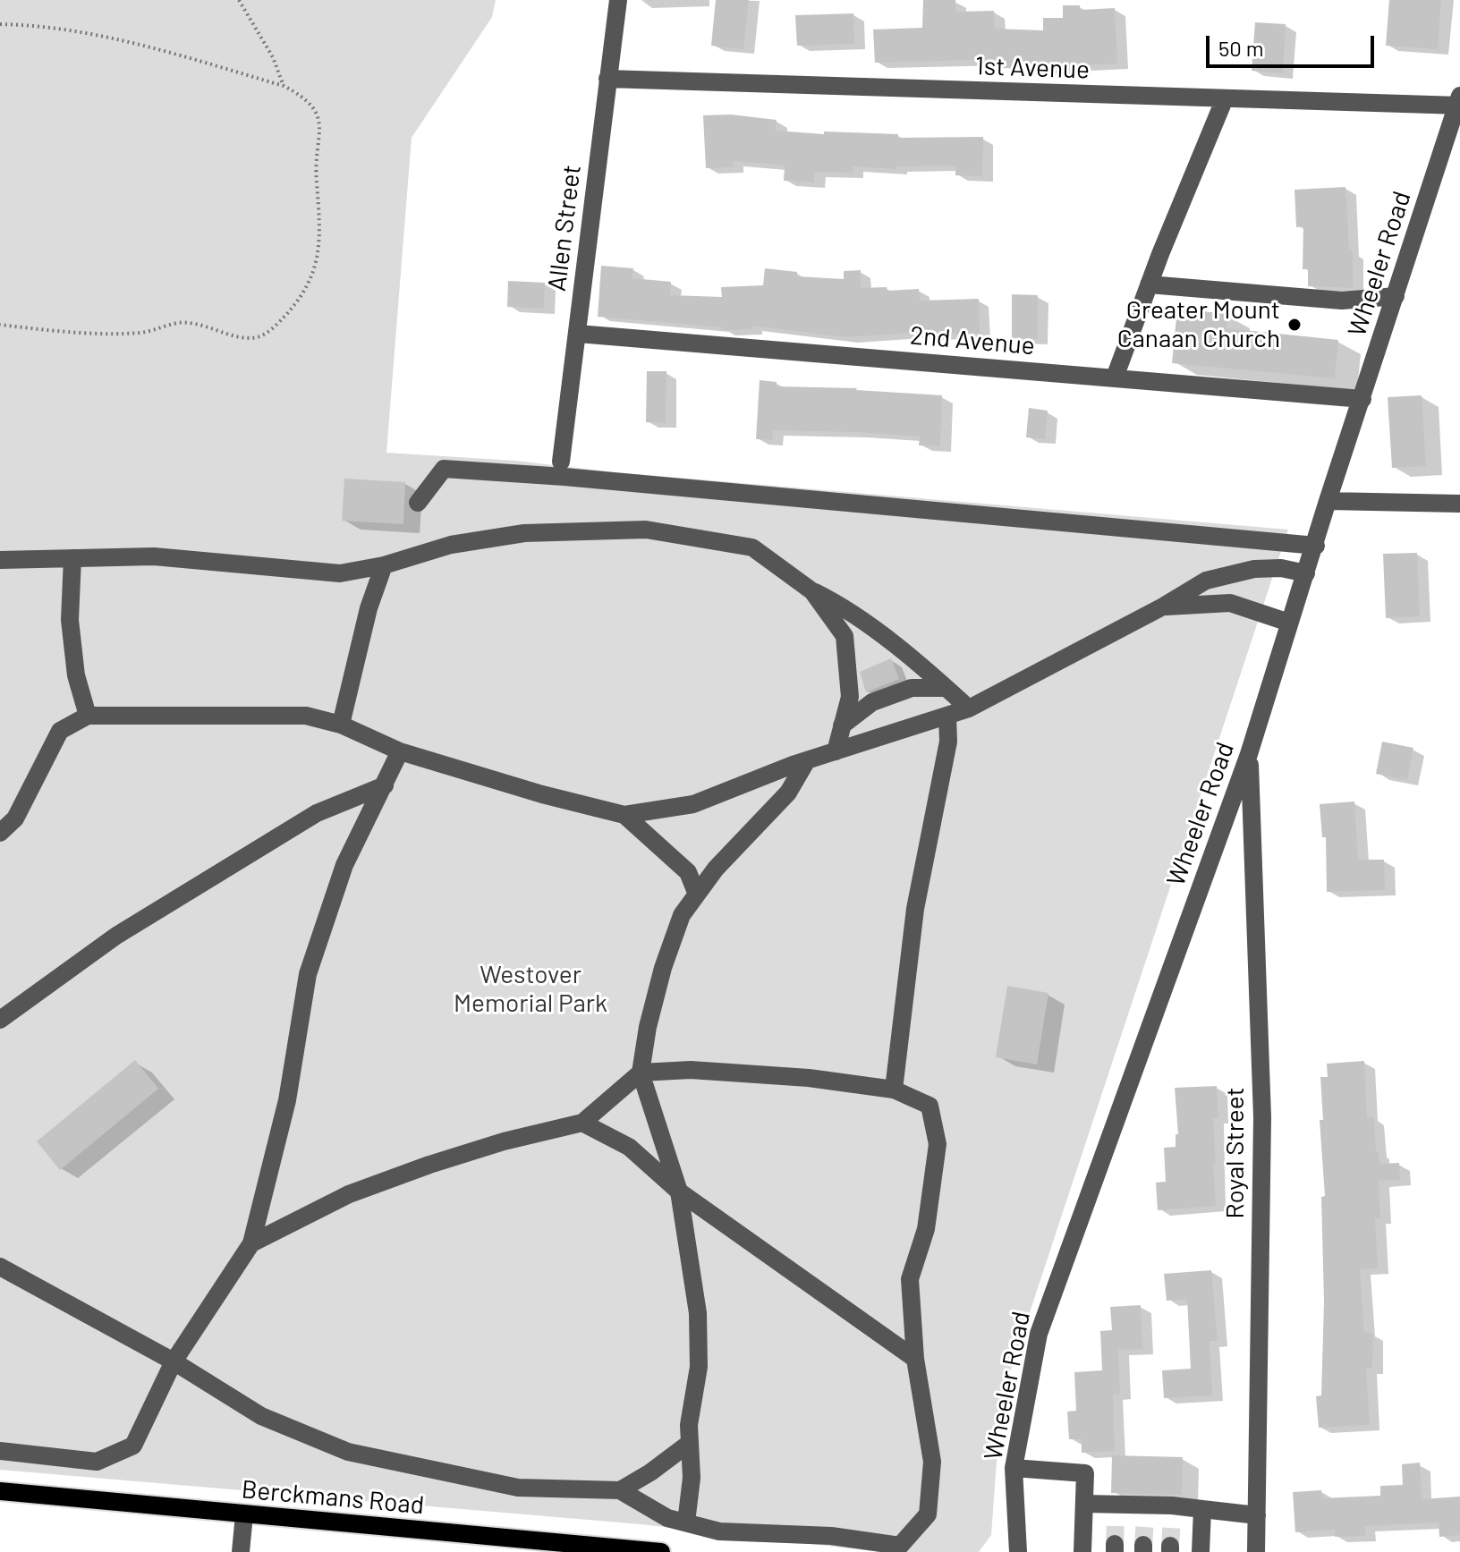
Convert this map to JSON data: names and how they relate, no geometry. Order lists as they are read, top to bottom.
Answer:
{
  "streets": {
    "main road": ["Berckmans Road"],
    "street": [
      "1st Avenue",
      "Allen Street",
      "Wheeler Road",
      "2nd Avenue",
      "Royal Street"
    ]
  },
  "crossings": [
    ["1st Avenue", "Allen Street"],
    ["1st Avenue", "Wheeler Road"],
    ["Allen Street", "2nd Avenue"],
    ["Wheeler Road", "2nd Avenue"],
    ["Wheeler Road", "Royal Street"]
  ],
  "parks": ["Westover Memorial Park"],
  "places": ["Greater Mount Canaan Church"],
  "scale_bar": "50 m"
}
